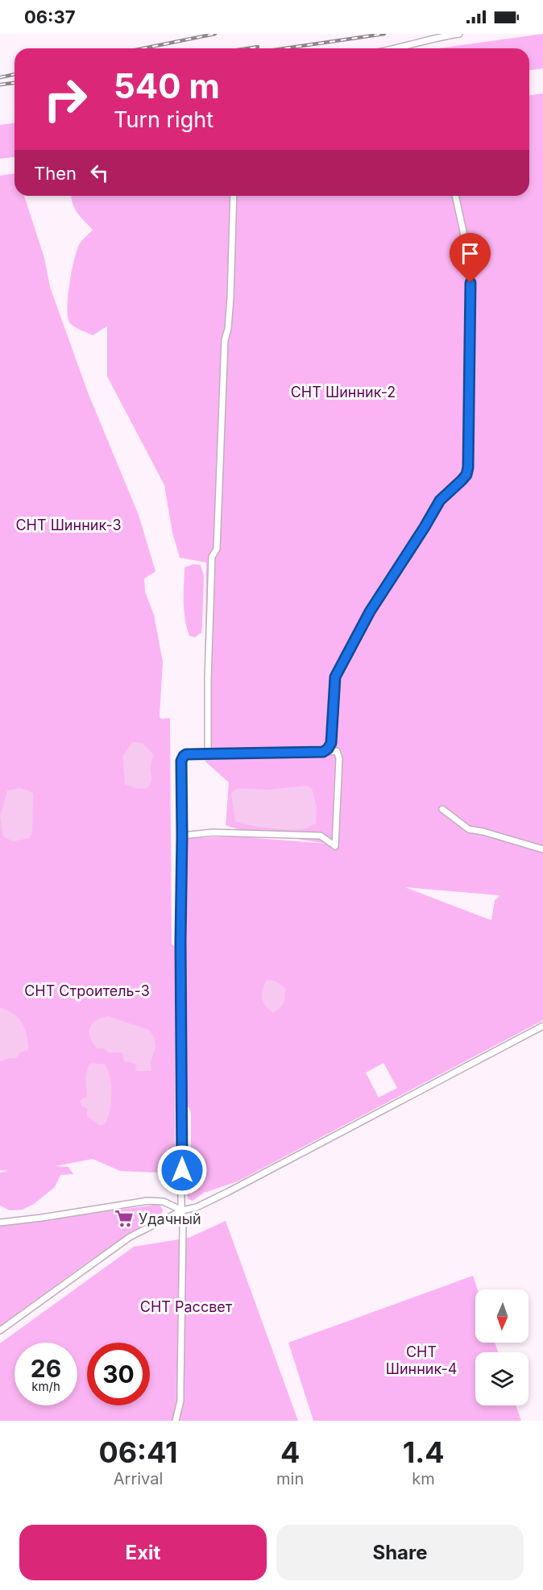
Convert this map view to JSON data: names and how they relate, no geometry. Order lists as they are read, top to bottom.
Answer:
{
  "parks": [
    "СНТ Шинник-2",
    "СНТ Шинник-3",
    "СНТ Строитель-3",
    "СНТ Рассвет",
    "СНТ Шинник-4"
  ],
  "places": {
    "supermarket": ["Удачный"]
  },
  "north": "bottom",
  "page": {
    "status": "06:37",
    "turn": ["540 m", "Turn right"],
    "then": "Then",
    "speed": "26 km/h",
    "limit": "30",
    "eta": [
      "06:41",
      "Arrival",
      "4",
      "min",
      "1.4",
      "km"
    ],
    "buttons": ["Exit", "Share"]
  }
}
